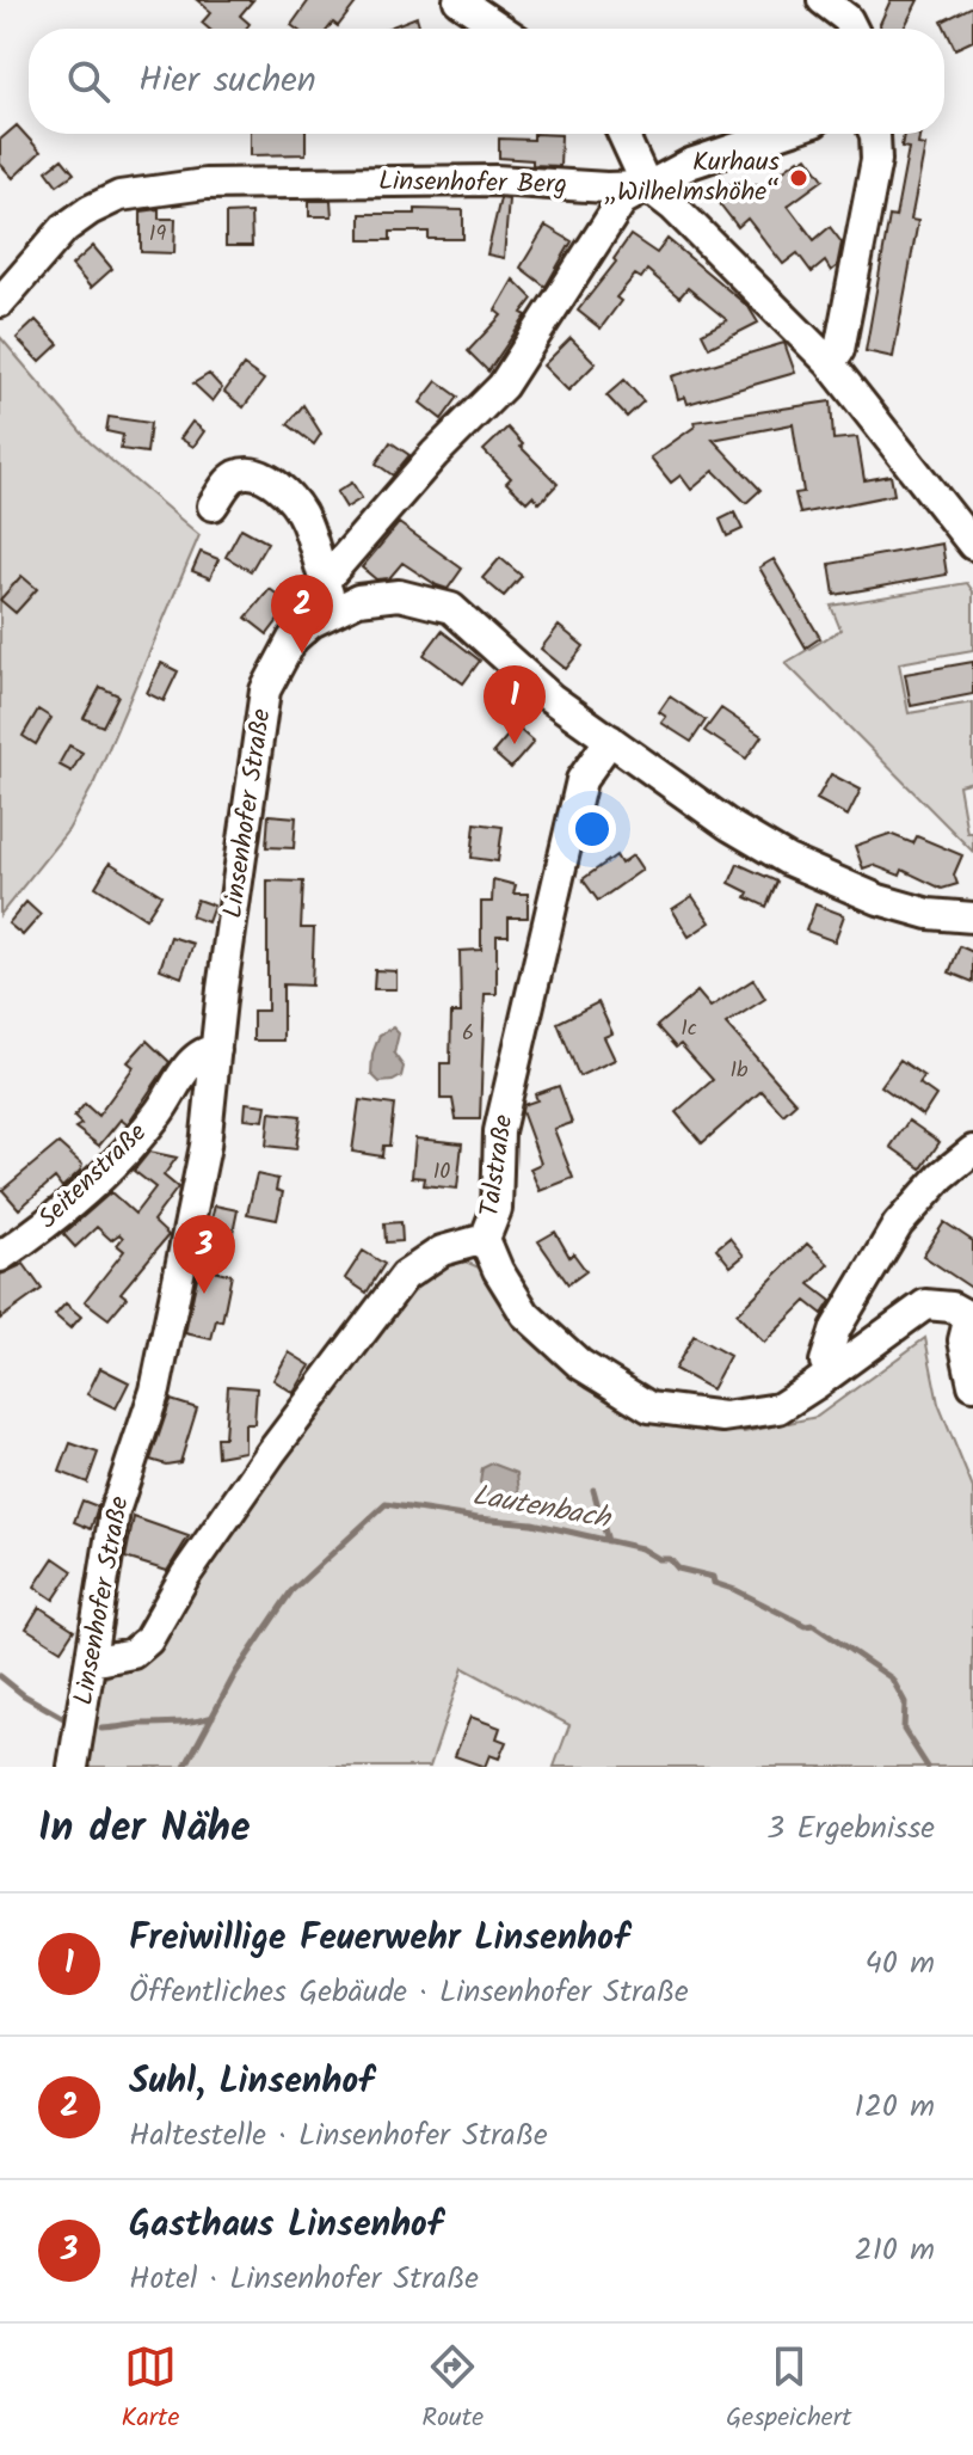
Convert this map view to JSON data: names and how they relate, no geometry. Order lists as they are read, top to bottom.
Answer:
{
  "streets": {
    "street": [
      "Linsenhofer Berg",
      "Linsenhofer Straße",
      "Talstraße",
      "Seitenstraße"
    ]
  },
  "crossings": [
    ["Linsenhofer Straße", "Talstraße"],
    ["Linsenhofer Straße", "Seitenstraße"]
  ],
  "water": ["Lautenbach"],
  "places": ["Kurhaus „Wilhelmshöhe“"],
  "house_numbers": [
    "19",
    "1c",
    "6",
    "1b",
    "10"
  ],
  "page": {
    "search": "Hier suchen",
    "pins": ["2", "1", "3"],
    "heading": ["In der Nähe", "3 Ergebnisse"],
    "list": [
      {
        "mark": "1",
        "name": "Freiwillige Feuerwehr Linsenhof",
        "note": "Öffentliches Gebäude · Linsenhofer Straße",
        "value": "40 m"
      },
      {
        "mark": "2",
        "name": "Suhl, Linsenhof",
        "note": "Haltestelle · Linsenhofer Straße",
        "value": "120 m"
      },
      {
        "mark": "3",
        "name": "Gasthaus Linsenhof",
        "note": "Hotel · Linsenhofer Straße",
        "value": "210 m"
      }
    ],
    "nav": ["Karte", "Route", "Gespeichert"]
  }
}
